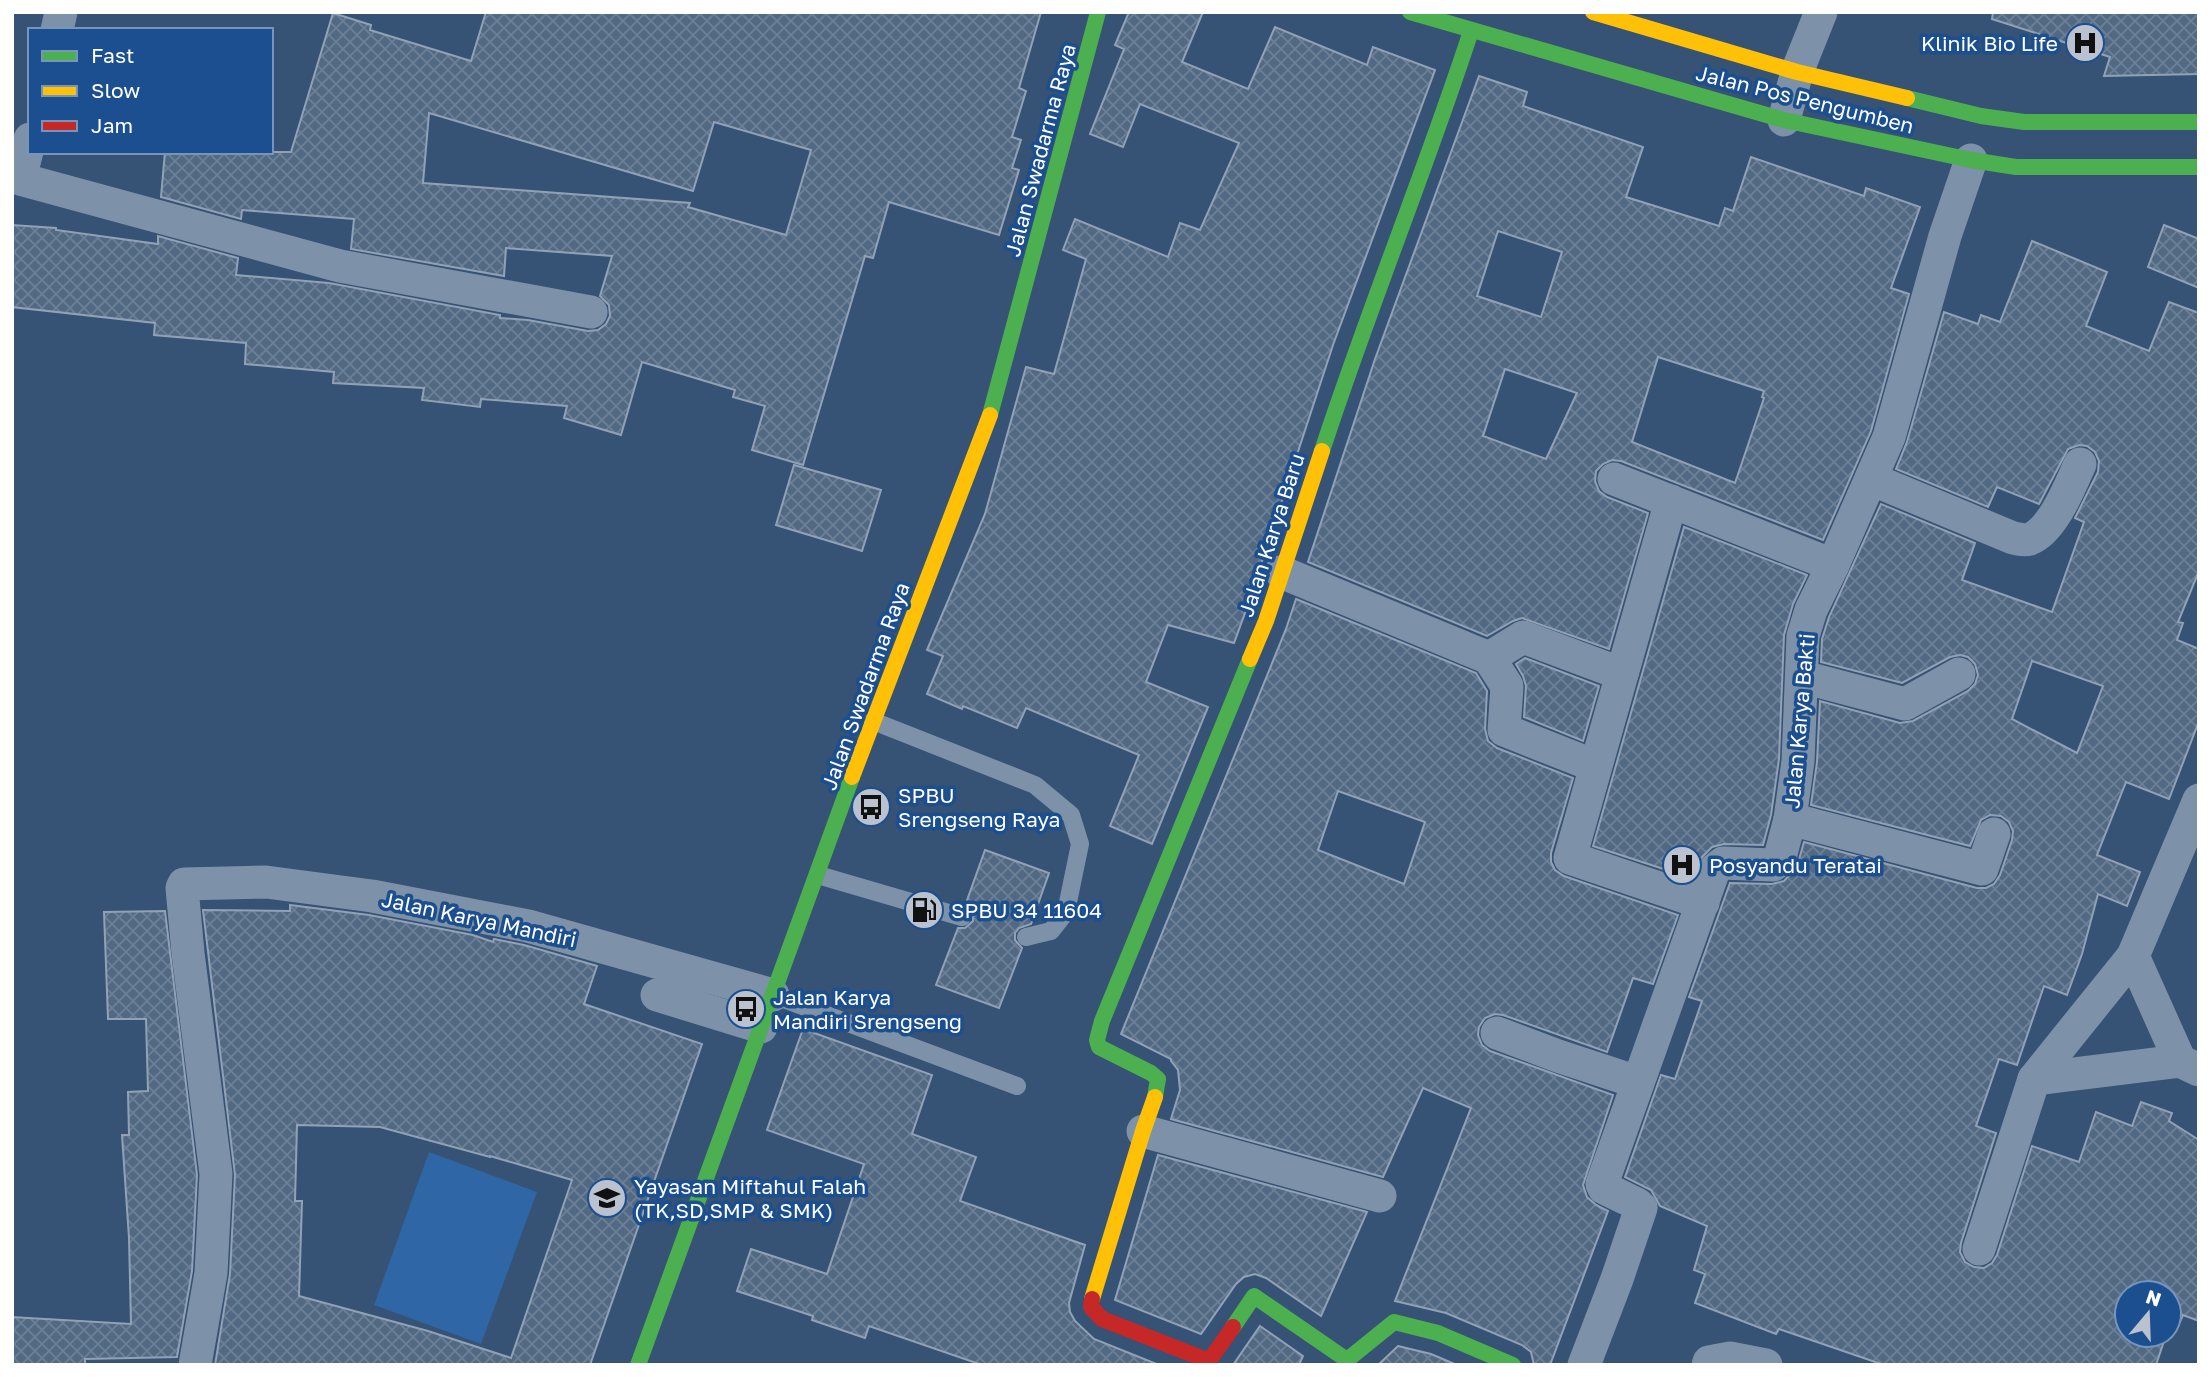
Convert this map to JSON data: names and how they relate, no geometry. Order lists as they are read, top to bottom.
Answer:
{
  "streets": {
    "main road": ["Jalan Pos Pengumben", "Jalan Swadarma Raya", "Jalan Karya Baru"],
    "street": ["Jalan Karya Bakti", "Jalan Karya Mandiri"]
  },
  "crossings": [
    ["Jalan Pos Pengumben", "Jalan Karya Baru"],
    ["Jalan Pos Pengumben", "Jalan Karya Bakti"],
    ["Jalan Swadarma Raya", "Jalan Karya Mandiri"]
  ],
  "places": {
    "hospital": ["Klinik Bio Life", "Posyandu Teratai"],
    "bus stop": ["SPBU Srengseng Raya", "Jalan Karya Mandiri Srengseng"],
    "fuel station": ["SPBU 34 11604"],
    "school or university": ["Yayasan Miftahul Falah (TK,SD,SMP & SMK)"]
  },
  "legend": ["Fast", "Slow", "Jam"],
  "north": "top"
}
